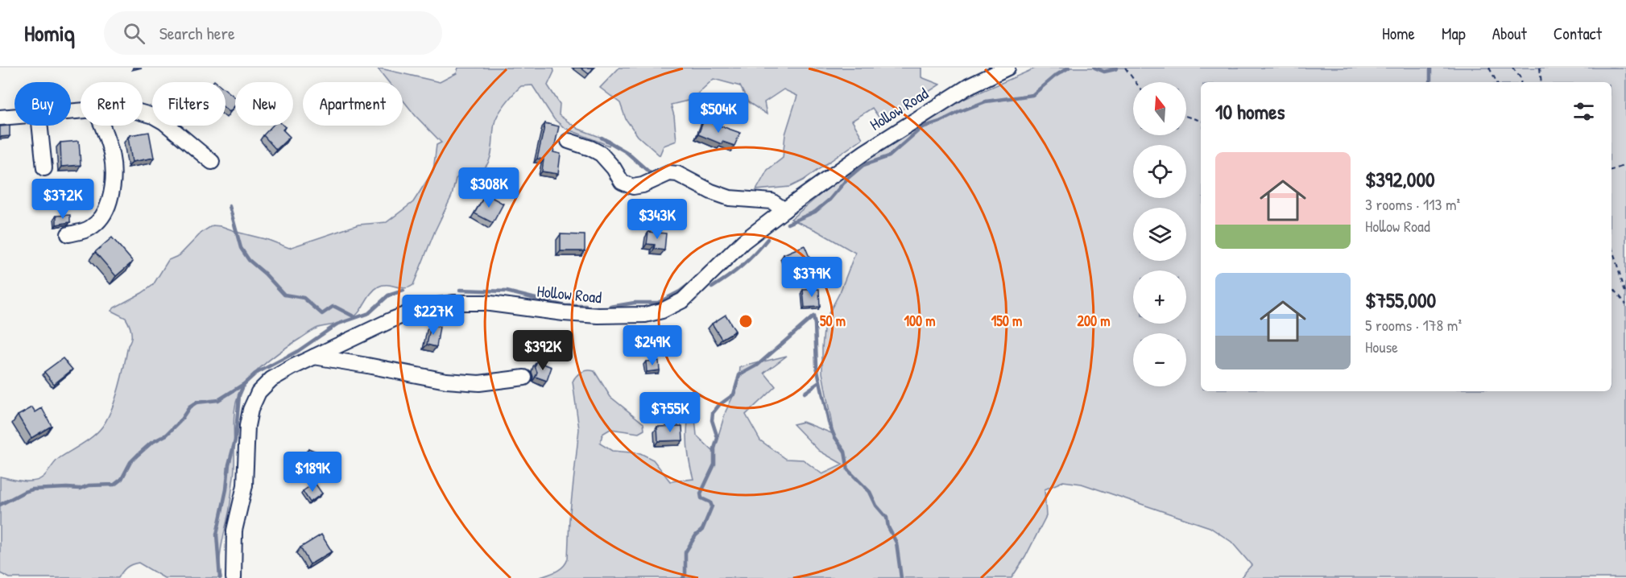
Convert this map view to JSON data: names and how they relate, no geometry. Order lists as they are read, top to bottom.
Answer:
{
  "streets": {
    "street": ["Hollow Road"]
  },
  "north": "top",
  "page": {
    "header": "Homiq",
    "search": "Search here",
    "nav": [
      "Home",
      "Map",
      "About",
      "Contact"
    ],
    "map_buttons": ["+", "−"],
    "chip": [
      "Buy",
      "Rent",
      "Filters",
      "New",
      "Apartment"
    ],
    "heading": "10 homes",
    "price": [
      "$504K",
      "$308K",
      "$372K",
      "$343K",
      "$379K",
      "$227K",
      "$249K",
      "$392K",
      "$755K",
      "$189K"
    ],
    "list": [
      {
        "name": "$392,000",
        "note": "3 rooms · 113 m² · Hollow Road"
      },
      {
        "name": "$755,000",
        "note": "5 rooms · 178 m² · House"
      }
    ]
  },
  "rings": [
    "50 m",
    "100 m",
    "150 m",
    "200 m"
  ]
}
